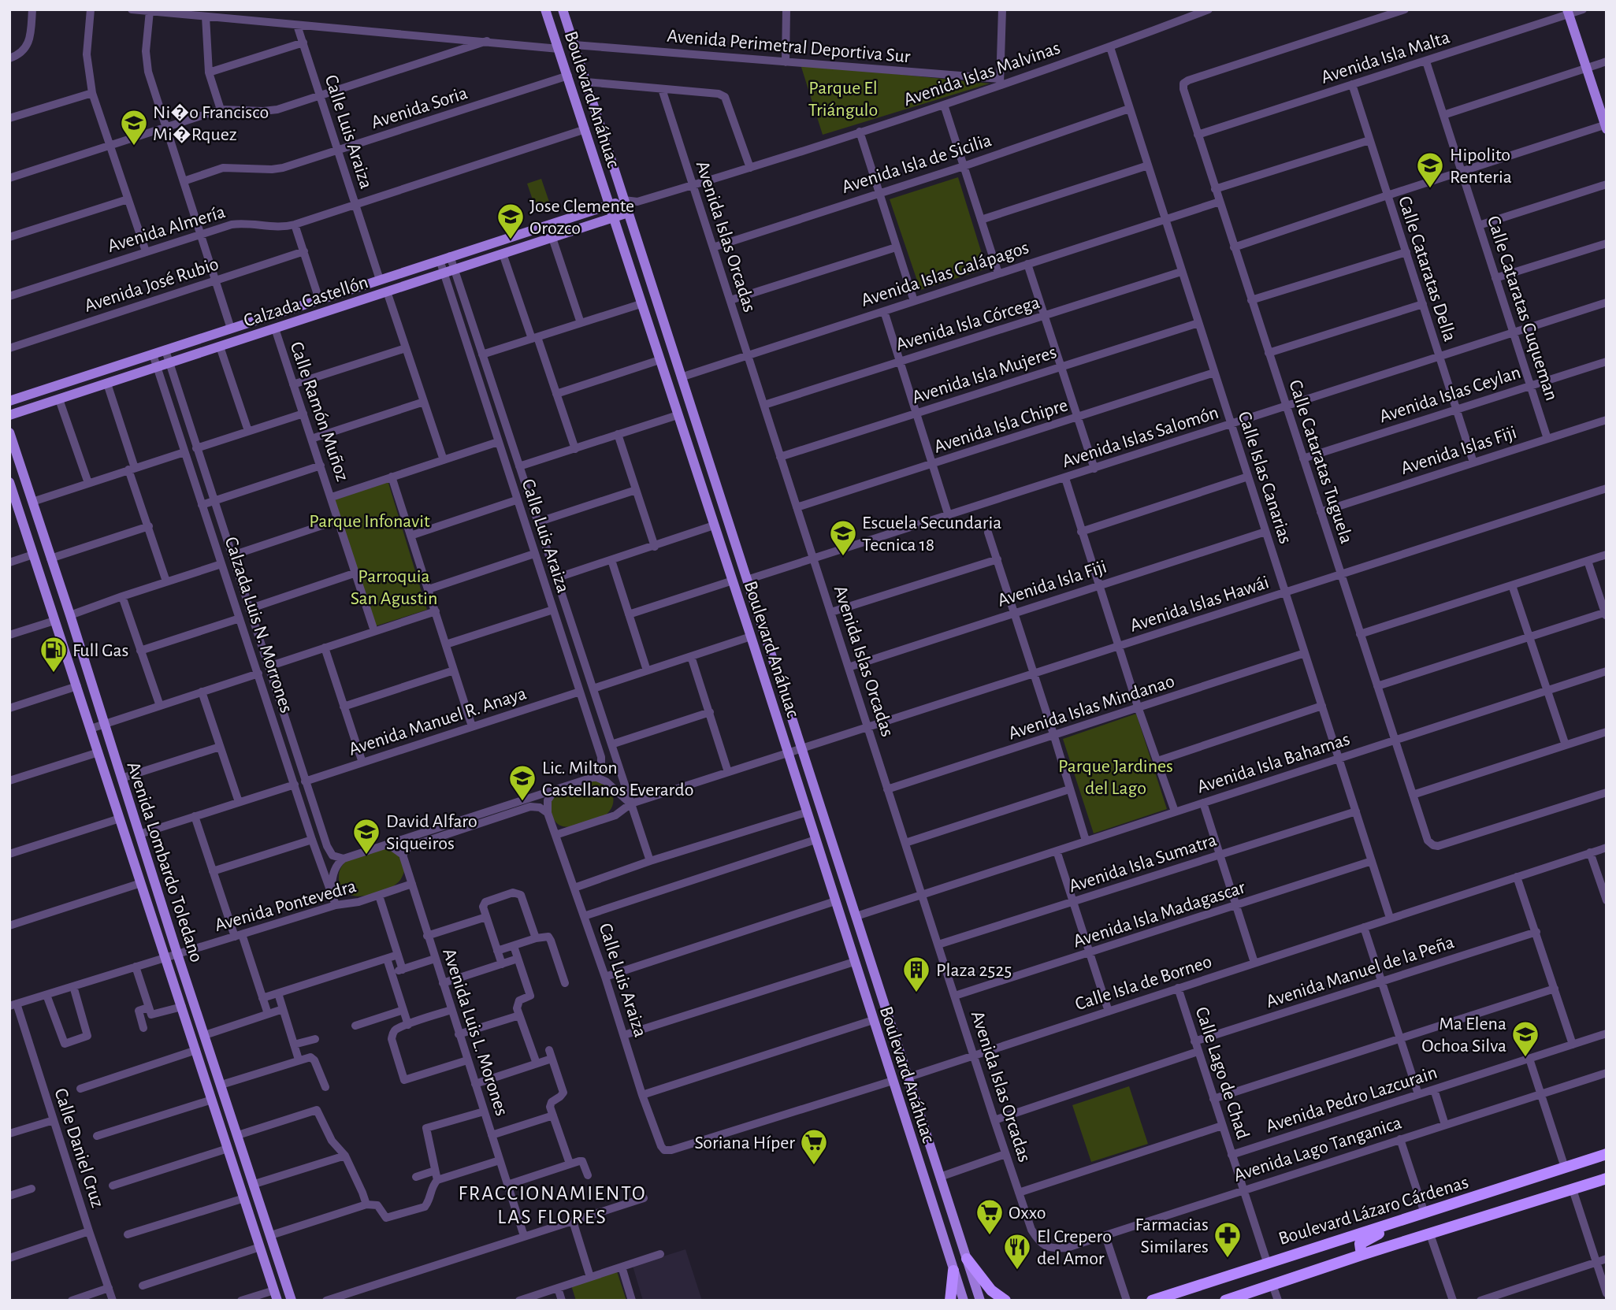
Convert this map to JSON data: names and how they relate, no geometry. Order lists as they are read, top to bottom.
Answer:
{
  "streets": {
    "highway": ["Boulevard Lázaro Cárdenas"],
    "main road": ["Boulevard Anáhuac", "Calzada Castellón", "Avenida Lombardo Toledano"],
    "street": [
      "Avenida Perimetral Deportiva Sur",
      "Avenida Isla Malta",
      "Avenida Islas Malvinas",
      "Avenida Soria",
      "Calle Luis Araiza",
      "Avenida Isla de Sicilia",
      "Avenida Almería",
      "Avenida Islas Orcadas",
      "Calle Cataratas Della",
      "Avenida Islas Galápagos",
      "Avenida José Rubio",
      "Calle Cataratas Cuqueman",
      "Avenida Isla Córcega",
      "Avenida Isla Mujeres",
      "Avenida Islas Ceylan",
      "Calle Ramón Muñoz",
      "Avenida Isla Chipre",
      "Avenida Islas Salomón",
      "Avenida Islas Fiji",
      "Calle Cataratas Tuguela",
      "Calle Islas Canarias",
      "Avenida Isla Fiji",
      "Avenida Islas Hawái",
      "Calzada Luis N. Morrones",
      "Avenida Islas Mindanao",
      "Avenida Manuel R. Anaya",
      "Avenida Isla Bahamas",
      "Avenida Isla Sumatra",
      "Avenida Pontevedra",
      "Avenida Isla Madagascar",
      "Avenida Manuel de la Peña",
      "Calle Isla de Borneo",
      "Avenida Luis L. Morones",
      "Calle Lago de Chad",
      "Avenida Pedro Lazcurain",
      "Calle Daniel Cruz",
      "Avenida Lago Tanganica"
    ]
  },
  "crossings": [
    ["Avenida Perimetral Deportiva Sur", "Avenida Islas Malvinas"],
    ["Avenida Perimetral Deportiva Sur", "Boulevard Anáhuac"],
    ["Avenida Isla Malta", "Calle Cataratas Della"],
    ["Avenida Isla Malta", "Calle Cataratas Cuqueman"],
    ["Avenida Isla Malta", "Calle Cataratas Tuguela"],
    ["Avenida Islas Malvinas", "Boulevard Anáhuac"],
    ["Avenida Islas Malvinas", "Avenida Islas Orcadas"],
    ["Avenida Islas Malvinas", "Calzada Castellón"],
    ["Avenida Islas Malvinas", "Calle Islas Canarias"],
    ["Boulevard Anáhuac", "Avenida Soria"],
    ["Boulevard Anáhuac", "Calle Luis Araiza"],
    ["Boulevard Anáhuac", "Avenida Almería"],
    ["Boulevard Anáhuac", "Avenida Islas Galápagos"],
    ["Boulevard Anáhuac", "Calzada Castellón"],
    ["Boulevard Anáhuac", "Avenida Islas Salomón"],
    ["Boulevard Anáhuac", "Avenida Islas Hawái"],
    ["Boulevard Anáhuac", "Avenida Isla Bahamas"],
    ["Boulevard Anáhuac", "Calle Isla de Borneo"],
    ["Avenida Soria", "Calle Luis Araiza"],
    ["Calle Luis Araiza", "Avenida Almería"],
    ["Calle Luis Araiza", "Calzada Castellón"],
    ["Calle Luis Araiza", "Avenida Manuel R. Anaya"],
    ["Avenida Isla de Sicilia", "Avenida Islas Orcadas"],
    ["Avenida Isla de Sicilia", "Calle Islas Canarias"],
    ["Avenida Islas Orcadas", "Avenida Islas Galápagos"],
    ["Avenida Islas Orcadas", "Avenida Isla Córcega"],
    ["Avenida Islas Orcadas", "Avenida Isla Mujeres"],
    ["Avenida Islas Orcadas", "Avenida Isla Chipre"],
    ["Avenida Islas Orcadas", "Avenida Islas Salomón"],
    ["Avenida Islas Orcadas", "Avenida Isla Fiji"],
    ["Avenida Islas Orcadas", "Avenida Islas Hawái"],
    ["Avenida Islas Orcadas", "Avenida Islas Mindanao"],
    ["Avenida Islas Orcadas", "Avenida Isla Bahamas"],
    ["Avenida Islas Orcadas", "Avenida Isla Sumatra"],
    ["Avenida Islas Orcadas", "Avenida Isla Madagascar"],
    ["Avenida Islas Orcadas", "Calle Isla de Borneo"],
    ["Avenida Islas Orcadas", "Avenida Lago Tanganica"],
    ["Calle Cataratas Della", "Avenida Islas Ceylan"],
    ["Calle Cataratas Della", "Avenida Islas Salomón"],
    ["Calle Cataratas Della", "Avenida Islas Fiji"],
    ["Avenida Islas Galápagos", "Calle Cataratas Tuguela"],
    ["Avenida Islas Galápagos", "Calle Islas Canarias"],
    ["Calzada Castellón", "Calle Ramón Muñoz"],
    ["Calzada Castellón", "Calzada Luis N. Morrones"],
    ["Calle Cataratas Cuqueman", "Avenida Islas Ceylan"],
    ["Calle Cataratas Cuqueman", "Avenida Islas Salomón"],
    ["Calle Cataratas Cuqueman", "Avenida Islas Fiji"],
    ["Avenida Isla Córcega", "Calle Islas Canarias"],
    ["Avenida Isla Mujeres", "Calle Islas Canarias"],
    ["Avenida Islas Ceylan", "Calle Cataratas Tuguela"],
    ["Avenida Isla Chipre", "Calle Islas Canarias"],
    ["Avenida Islas Salomón", "Calle Cataratas Tuguela"],
    ["Avenida Islas Salomón", "Calle Islas Canarias"],
    ["Avenida Islas Fiji", "Calle Cataratas Tuguela"],
    ["Calle Cataratas Tuguela", "Avenida Islas Hawái"],
    ["Calle Cataratas Tuguela", "Avenida Isla Bahamas"],
    ["Calle Islas Canarias", "Avenida Isla Fiji"],
    ["Calle Islas Canarias", "Avenida Islas Hawái"],
    ["Calle Islas Canarias", "Avenida Islas Mindanao"],
    ["Calle Islas Canarias", "Avenida Isla Bahamas"],
    ["Calle Islas Canarias", "Avenida Isla Sumatra"],
    ["Calle Islas Canarias", "Avenida Isla Madagascar"],
    ["Calle Islas Canarias", "Calle Isla de Borneo"],
    ["Calzada Luis N. Morrones", "Avenida Manuel R. Anaya"],
    ["Calzada Luis N. Morrones", "Avenida Pontevedra"],
    ["Avenida Lombardo Toledano", "Avenida Pontevedra"],
    ["Avenida Pontevedra", "Avenida Luis L. Morones"],
    ["Avenida Pontevedra", "Calle Daniel Cruz"],
    ["Avenida Manuel de la Peña", "Calle Lago de Chad"],
    ["Calle Isla de Borneo", "Calle Lago de Chad"],
    ["Calle Lago de Chad", "Avenida Pedro Lazcurain"],
    ["Calle Lago de Chad", "Avenida Lago Tanganica"],
    ["Calle Lago de Chad", "Boulevard Lázaro Cárdenas"]
  ],
  "districts": ["FRACCIONAMIENTO LAS FLORES"],
  "parks": [
    "Parque El Triángulo",
    "Parque Infonavit",
    "Parroquia San Agustin",
    "Parque Jardines del Lago"
  ],
  "places": {
    "school or university": [
      "Ni�o Francisco Mi�Rquez",
      "Hipolito Renteria",
      "Jose Clemente Orozco",
      "Escuela Secundaria Tecnica 18",
      "Lic. Milton Castellanos Everardo",
      "David Alfaro Siqueiros",
      "Ma Elena Ochoa Silva"
    ],
    "fuel station": ["Full Gas"],
    "building": ["Plaza 2525"],
    "supermarket": ["Soriana Híper", "Oxxo"],
    "pharmacy": ["Farmacias Similares"],
    "restaurant": ["El Crepero del Amor"]
  }
}
